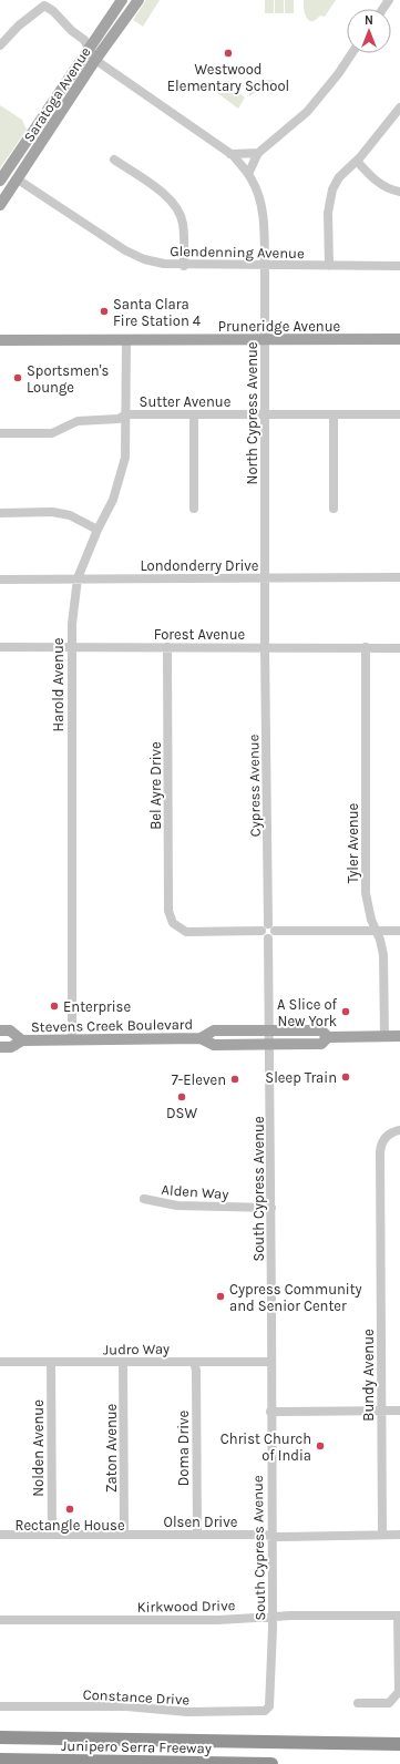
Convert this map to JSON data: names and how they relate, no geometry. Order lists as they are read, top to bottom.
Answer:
{
  "streets": {
    "highway": ["Junipero Serra Freeway"],
    "main road": ["Saratoga Avenue", "Pruneridge Avenue", "Stevens Creek Boulevard"],
    "street": [
      "Glendenning Avenue",
      "Sutter Avenue",
      "North Cypress Avenue",
      "Londonderry Drive",
      "Forest Avenue",
      "Harold Avenue",
      "Bel Ayre Drive",
      "Cypress Avenue",
      "Tyler Avenue",
      "South Cypress Avenue",
      "Alden Way",
      "Judro Way",
      "Bundy Avenue",
      "Nolden Avenue",
      "Zaton Avenue",
      "Doma Drive",
      "Olsen Drive",
      "Kirkwood Drive",
      "Constance Drive"
    ]
  },
  "crossings": [
    ["Saratoga Avenue", "Glendenning Avenue"],
    ["Saratoga Avenue", "North Cypress Avenue"],
    ["Glendenning Avenue", "North Cypress Avenue"],
    ["Pruneridge Avenue", "North Cypress Avenue"],
    ["Pruneridge Avenue", "Harold Avenue"],
    ["Sutter Avenue", "North Cypress Avenue"],
    ["Sutter Avenue", "Harold Avenue"],
    ["North Cypress Avenue", "Londonderry Drive"],
    ["North Cypress Avenue", "Forest Avenue"],
    ["North Cypress Avenue", "Cypress Avenue"],
    ["Londonderry Drive", "Harold Avenue"],
    ["Forest Avenue", "Harold Avenue"],
    ["Forest Avenue", "Bel Ayre Drive"],
    ["Forest Avenue", "Cypress Avenue"],
    ["Forest Avenue", "Tyler Avenue"],
    ["Harold Avenue", "Stevens Creek Boulevard"],
    ["Bel Ayre Drive", "Cypress Avenue"],
    ["Tyler Avenue", "Stevens Creek Boulevard"],
    ["Stevens Creek Boulevard", "South Cypress Avenue"],
    ["South Cypress Avenue", "Alden Way"],
    ["South Cypress Avenue", "Judro Way"],
    ["South Cypress Avenue", "Olsen Drive"],
    ["South Cypress Avenue", "Kirkwood Drive"],
    ["South Cypress Avenue", "Constance Drive"],
    ["Judro Way", "Nolden Avenue"],
    ["Judro Way", "Zaton Avenue"],
    ["Judro Way", "Doma Drive"],
    ["Bundy Avenue", "Olsen Drive"],
    ["Nolden Avenue", "Olsen Drive"],
    ["Zaton Avenue", "Olsen Drive"],
    ["Doma Drive", "Olsen Drive"]
  ],
  "places": [
    "Westwood Elementary School",
    "Santa Clara Fire Station 4",
    "Sportsmen's Lounge",
    "Enterprise",
    "A Slice of New York",
    "Sleep Train",
    "7-Eleven",
    "DSW",
    "Cypress Community and Senior Center",
    "Christ Church of India",
    "Rectangle House"
  ],
  "north": "top"
}
